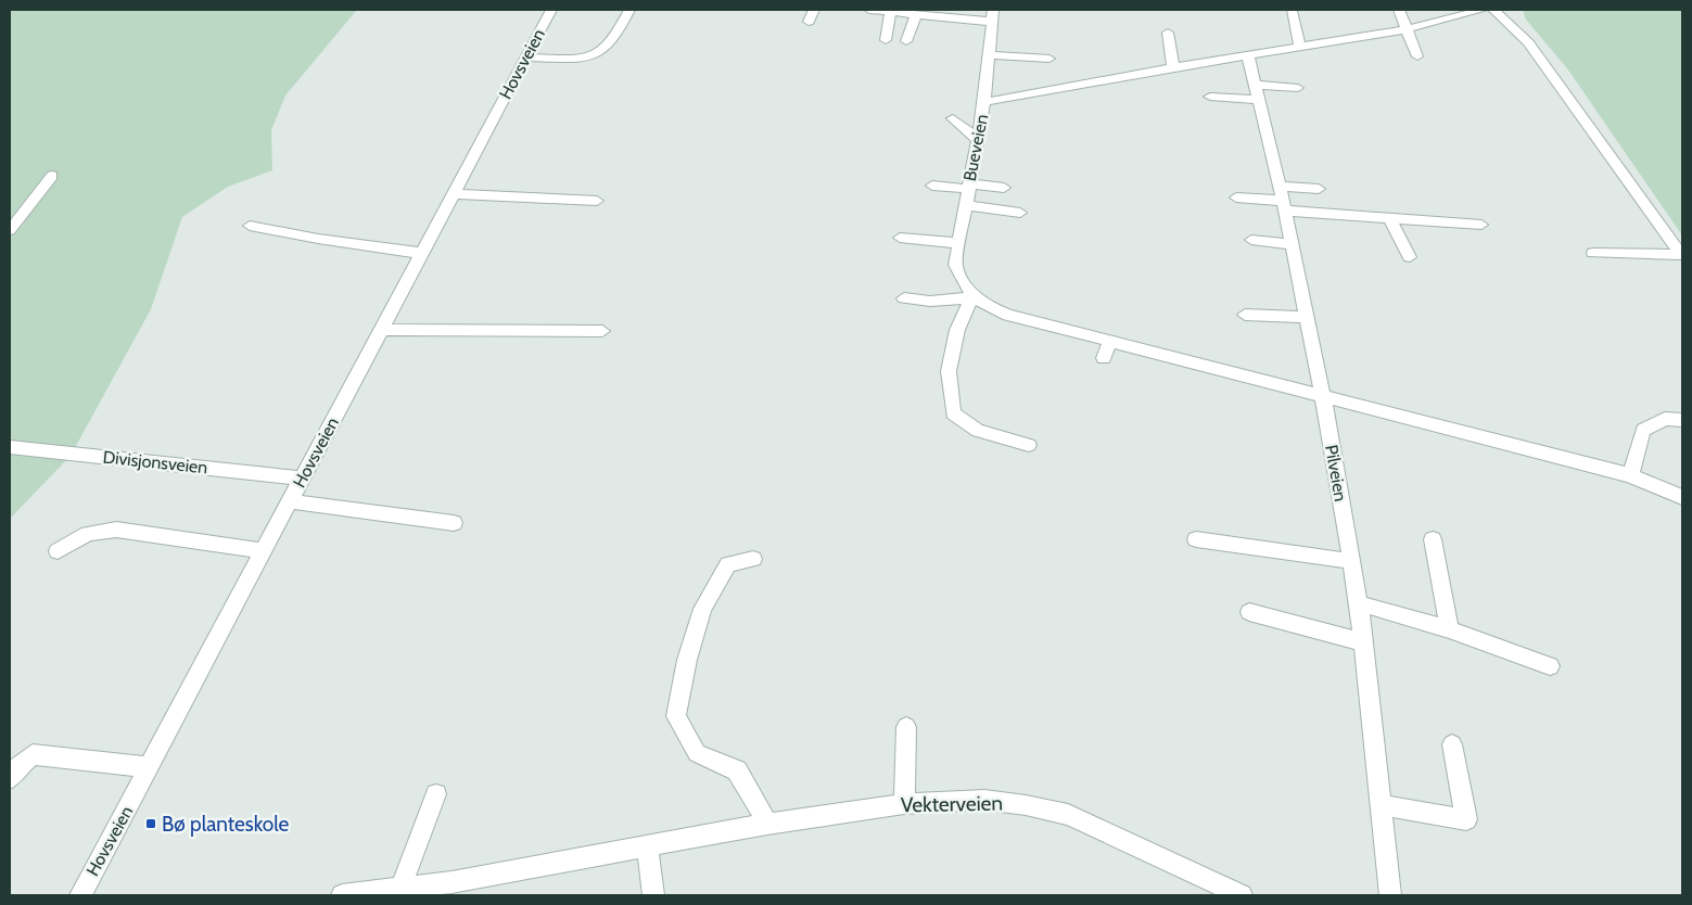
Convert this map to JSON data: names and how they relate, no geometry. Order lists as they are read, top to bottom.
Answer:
{
  "streets": {
    "street": [
      "Hovsveien",
      "Bueveien",
      "Divisjonsveien",
      "Pilveien",
      "Vekterveien"
    ]
  },
  "crossings": [
    ["Hovsveien", "Divisjonsveien"],
    ["Bueveien", "Pilveien"]
  ],
  "places": {
    "transit": ["Bø planteskole"]
  }
}
